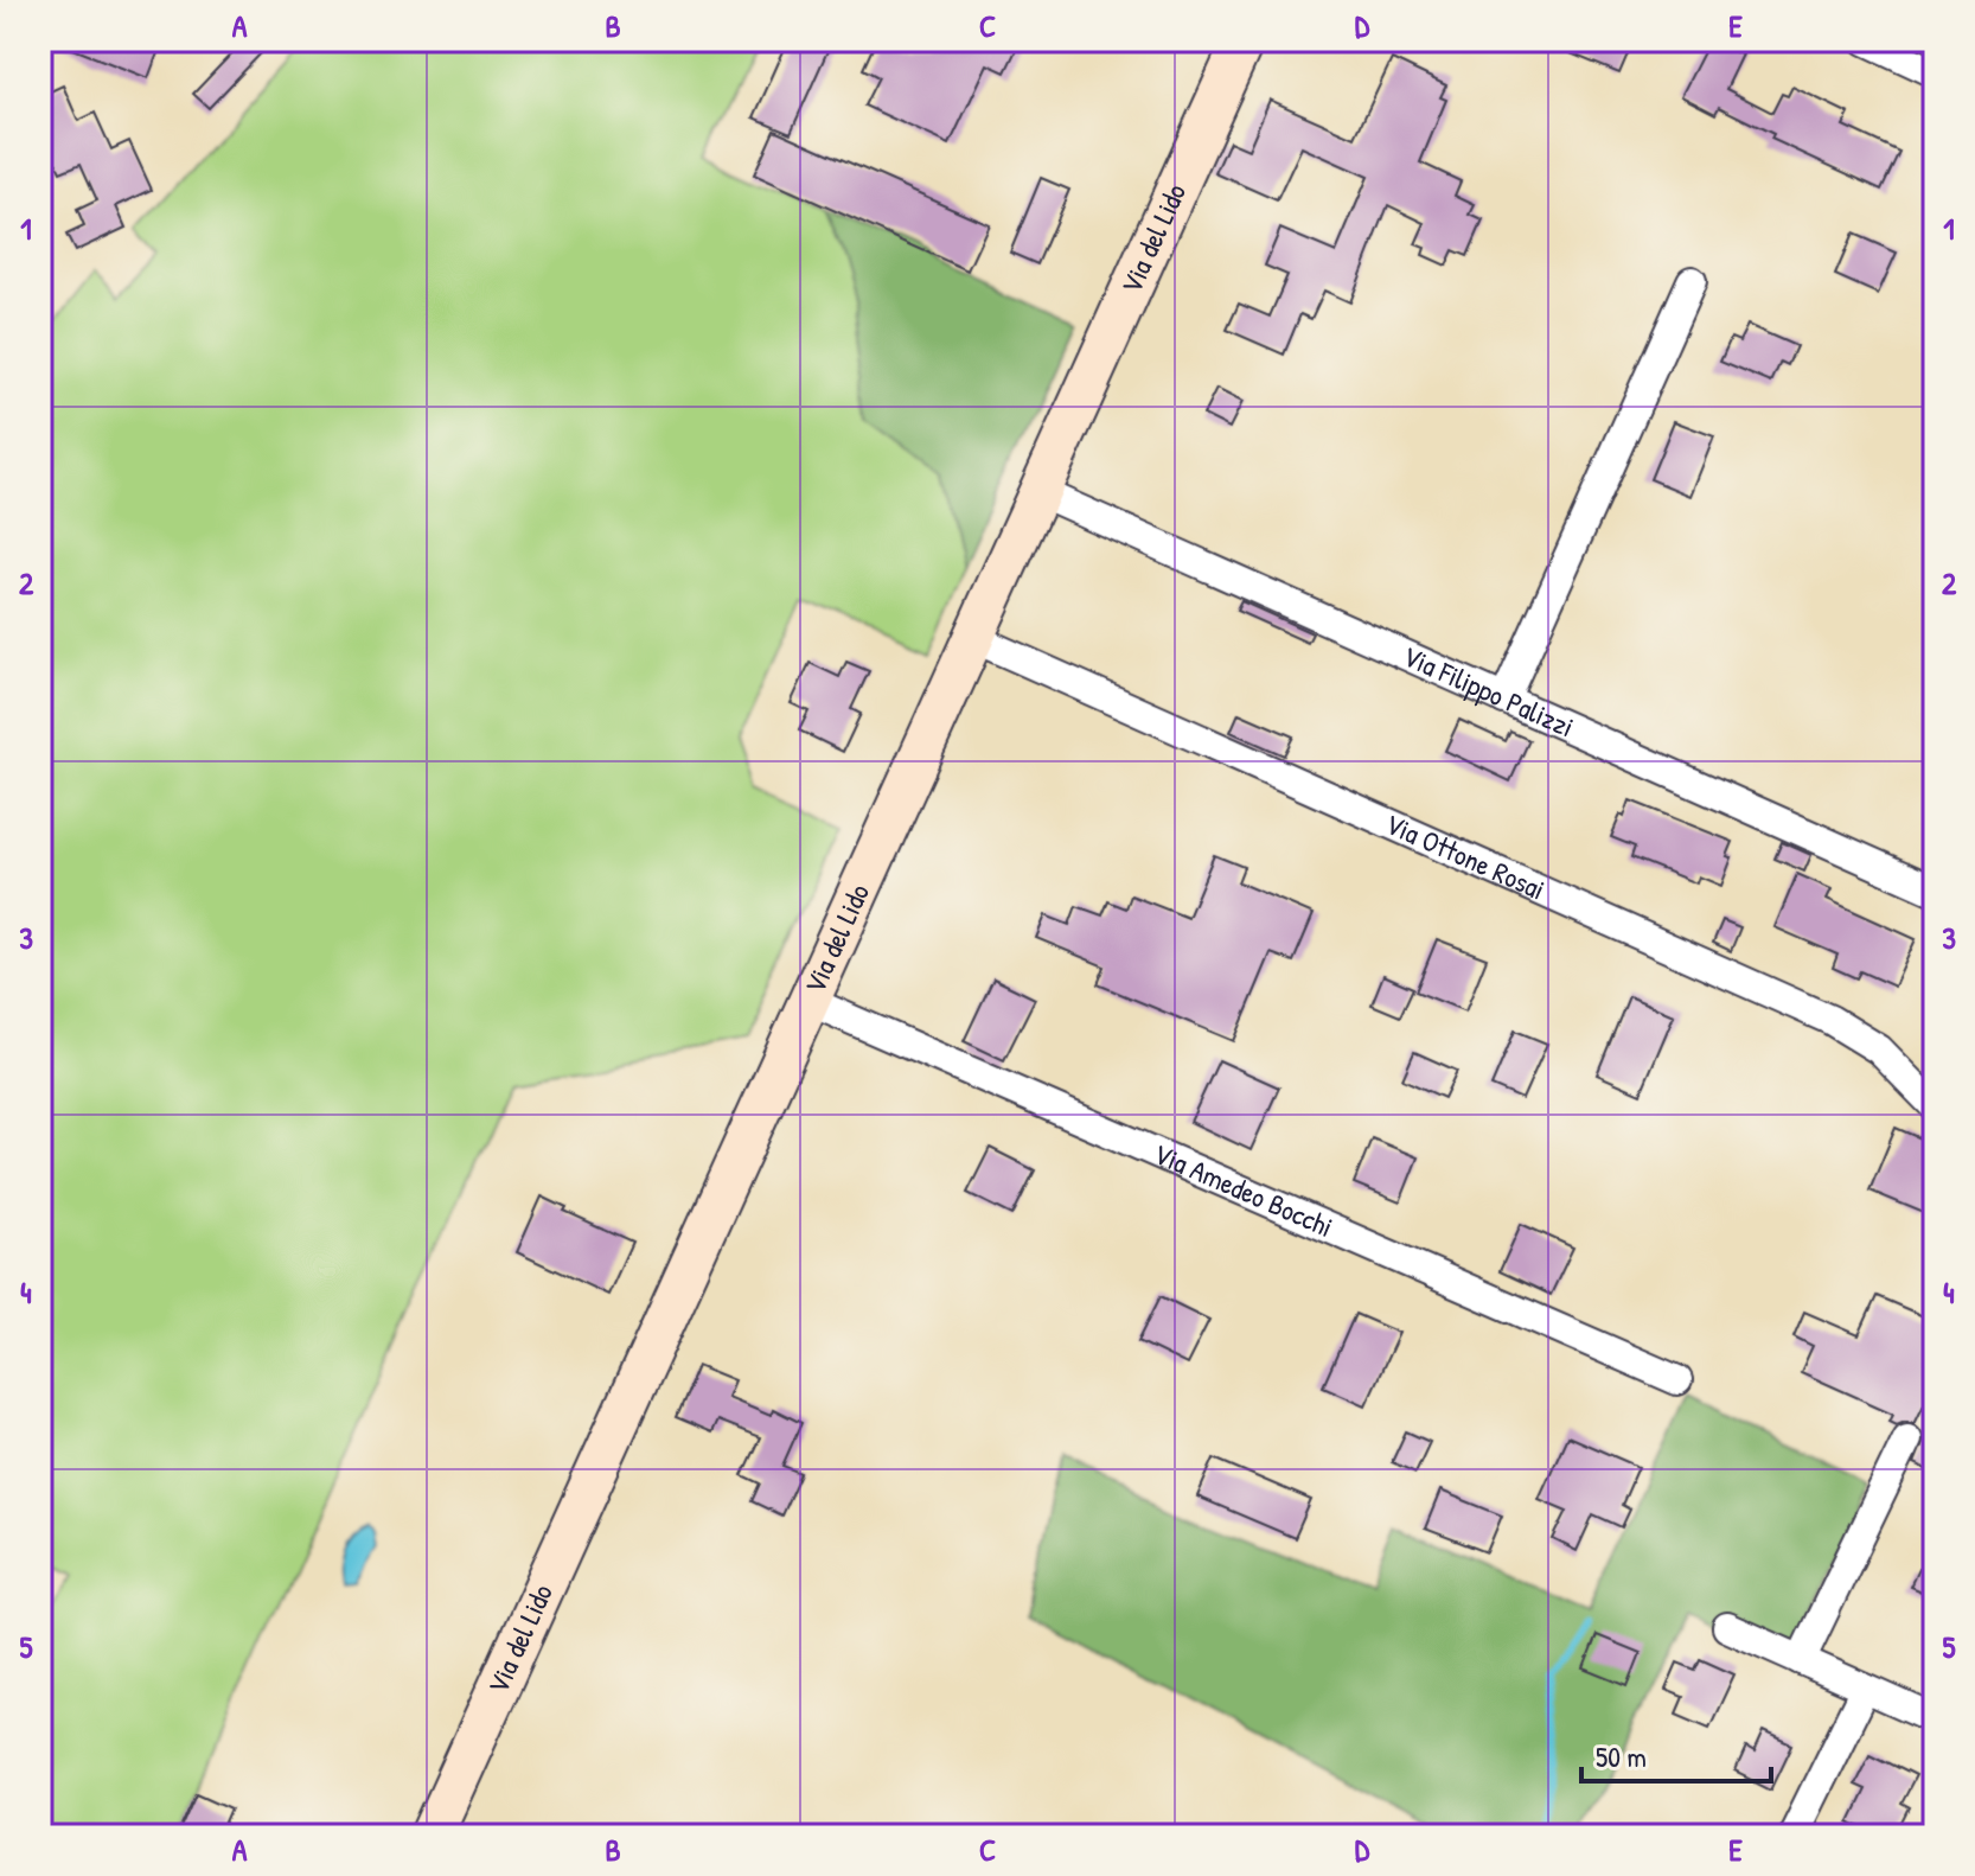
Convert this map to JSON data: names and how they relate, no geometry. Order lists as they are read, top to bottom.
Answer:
{
  "streets": {
    "main road": ["Via del Lido"],
    "street": ["Via Filippo Palizzi", "Via Ottone Rosai", "Via Amedeo Bocchi"]
  },
  "crossings": [
    ["Via del Lido", "Via Filippo Palizzi"],
    ["Via del Lido", "Via Ottone Rosai"],
    ["Via del Lido", "Via Amedeo Bocchi"]
  ],
  "scale_bar": "50 m",
  "grid": {
    "columns": [
      "A",
      "B",
      "C",
      "D",
      "E"
    ],
    "rows": [
      "1",
      "2",
      "3",
      "4",
      "5"
    ]
  }
}
